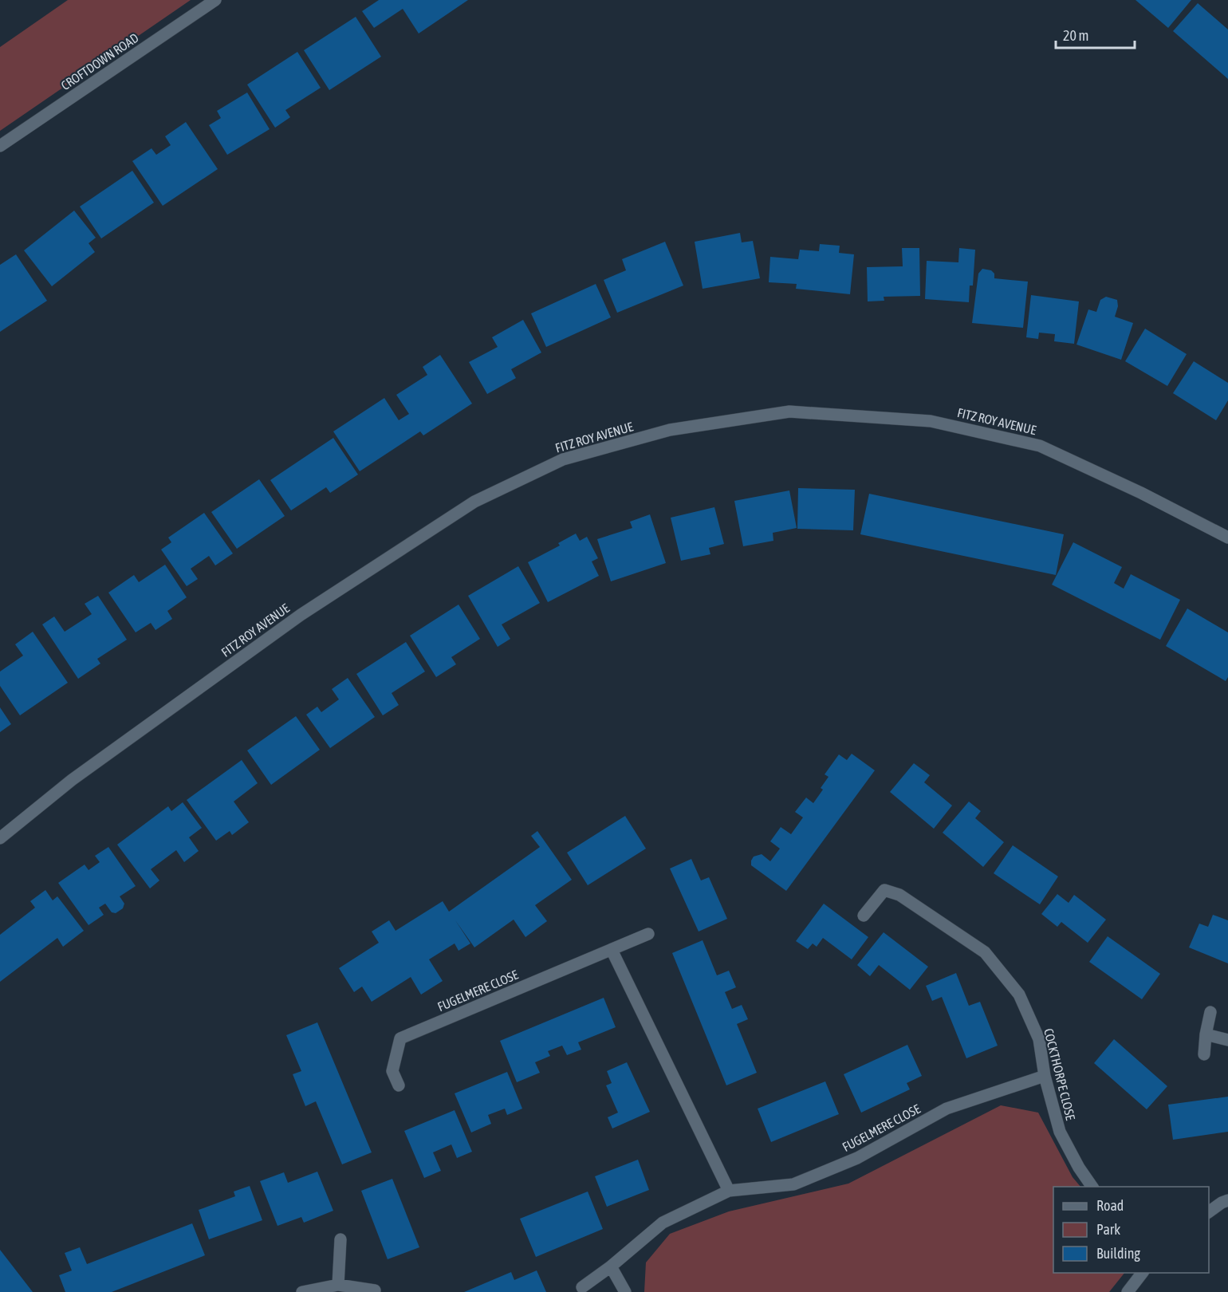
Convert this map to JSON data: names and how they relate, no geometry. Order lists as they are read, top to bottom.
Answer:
{
  "streets": {
    "street": [
      "CROFTDOWN ROAD",
      "FITZ ROY AVENUE",
      "FUGELMERE CLOSE",
      "COCKTHORPE CLOSE"
    ]
  },
  "crossings": [
    ["FUGELMERE CLOSE", "COCKTHORPE CLOSE"]
  ],
  "legend": ["Road", "Park", "Building"],
  "scale_bar": "20 m"
}
